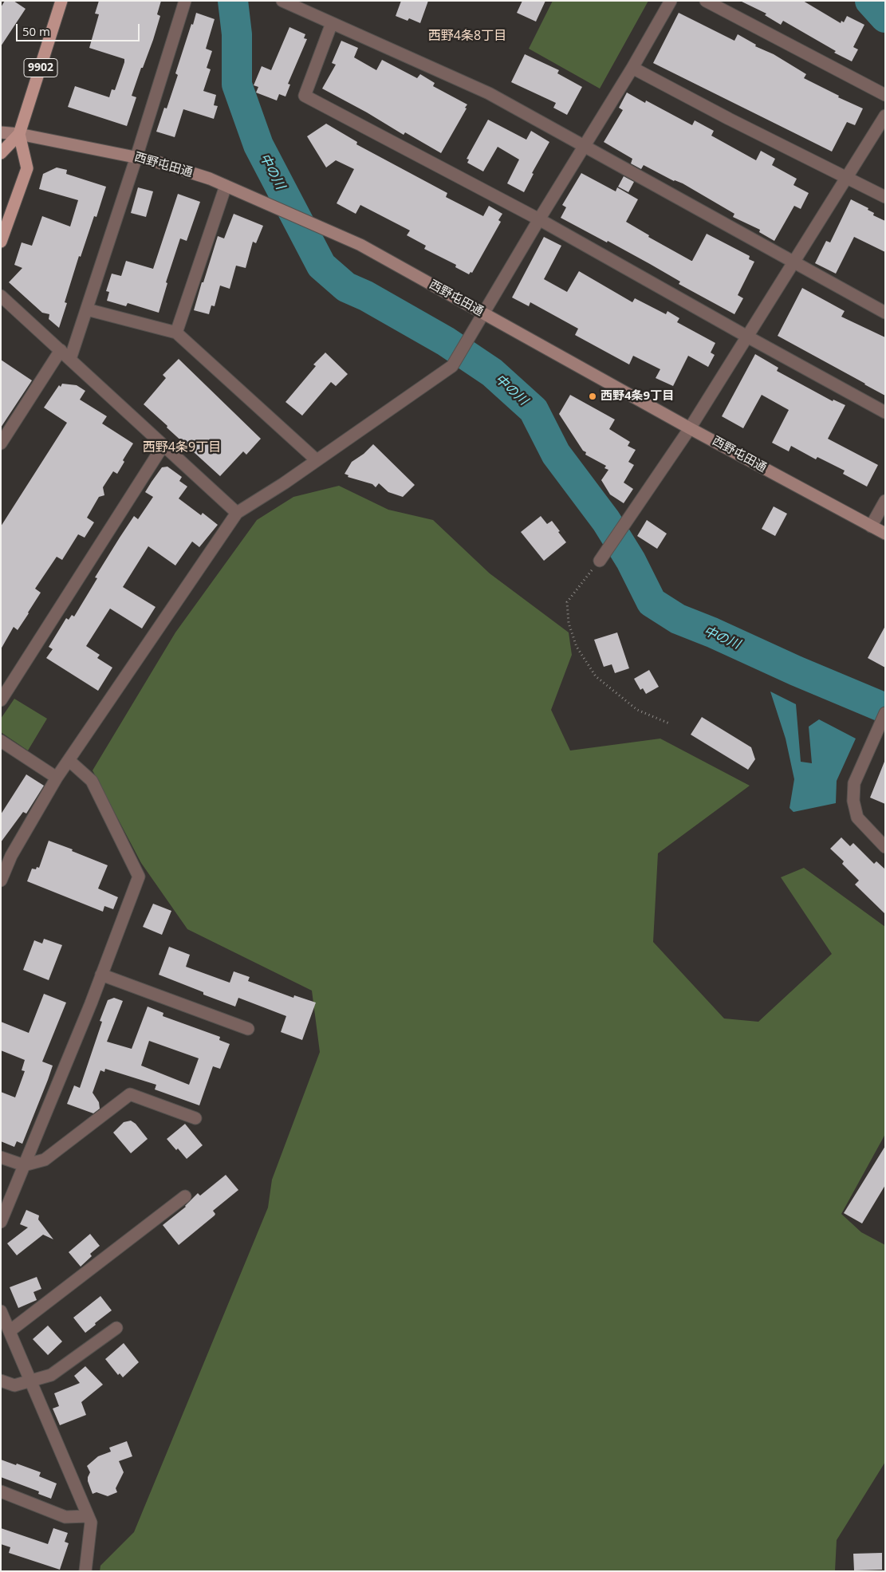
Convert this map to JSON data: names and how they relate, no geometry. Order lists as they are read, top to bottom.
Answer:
{
  "streets": {
    "main road": ["9902"],
    "street": ["西野屯田通"]
  },
  "crossings": [
    ["9902", "西野屯田通"]
  ],
  "districts": ["西野4条8丁目", "西野4条9丁目"],
  "water": ["中の川"],
  "places": ["西野4条9丁目"],
  "scale_bar": "50 m"
}
